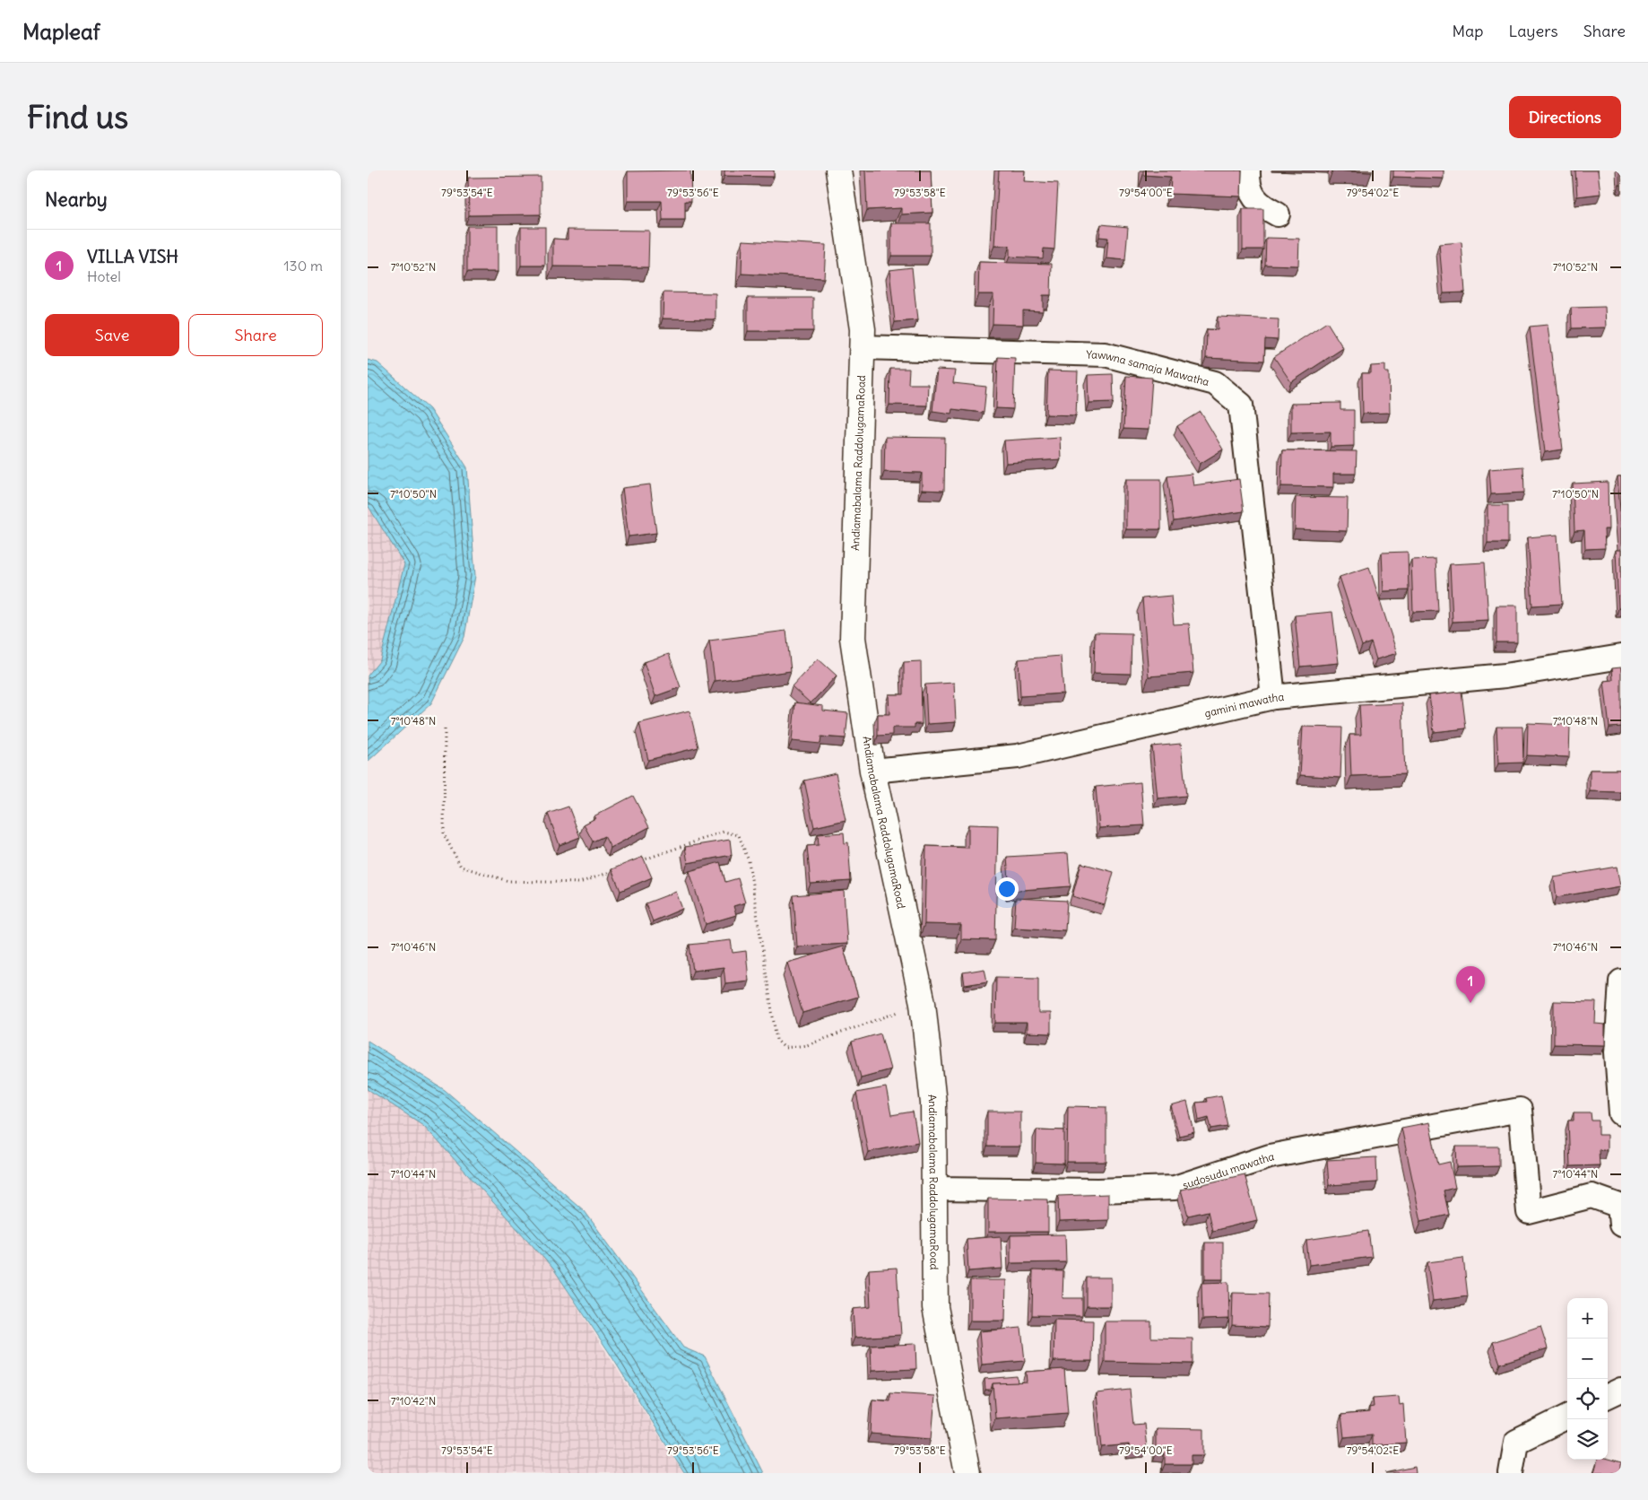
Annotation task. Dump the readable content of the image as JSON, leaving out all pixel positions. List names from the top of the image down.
{
  "streets": {
    "street": [
      "Yawwna samaja Mawatha",
      "Andiamabalama RaddolugamaRoad",
      "gamini mawatha",
      "sudosudu mawatha"
    ]
  },
  "crossings": [
    ["Yawwna samaja Mawatha", "Andiamabalama RaddolugamaRoad"],
    ["Yawwna samaja Mawatha", "gamini mawatha"],
    ["Andiamabalama RaddolugamaRoad", "gamini mawatha"],
    ["Andiamabalama RaddolugamaRoad", "sudosudu mawatha"]
  ],
  "page": {
    "header": "Mapleaf",
    "nav": ["Map", "Layers", "Share"],
    "buttons": [
      "Directions",
      ["Save", "Share"]
    ],
    "title": "Find us",
    "heading": "Nearby",
    "list": [
      {
        "mark": "1",
        "name": "VILLA VISH",
        "note": "Hotel",
        "value": "130 m"
      }
    ],
    "pins": "1",
    "map_buttons": ["+", "−"]
  },
  "coordinates": [
    "79°53'54\"E",
    "79°53'56\"E",
    "79°53'58\"E",
    "79°54'00\"E",
    "79°54'02\"E",
    "7°10'52\"N",
    "7°10'50\"N",
    "7°10'48\"N",
    "7°10'46\"N",
    "7°10'44\"N",
    "7°10'42\"N"
  ]
}
